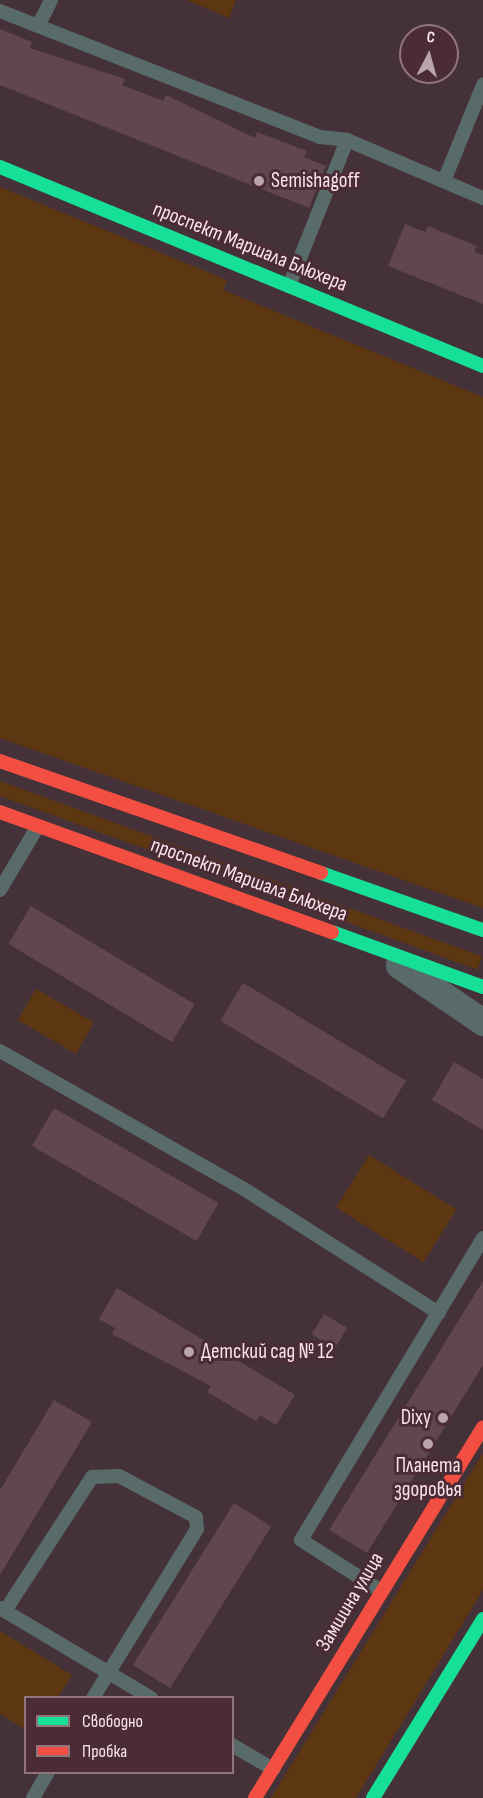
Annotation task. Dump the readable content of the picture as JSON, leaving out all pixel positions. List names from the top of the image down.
{
  "streets": {
    "street": ["проспект Маршала Блюхера", "Замшина улица"]
  },
  "places": [
    "Semishagoff",
    "Детский сад № 12",
    "Dixy",
    "Планета здоровья"
  ],
  "legend": ["Свободно", "Пробка"],
  "north": "top"
}
